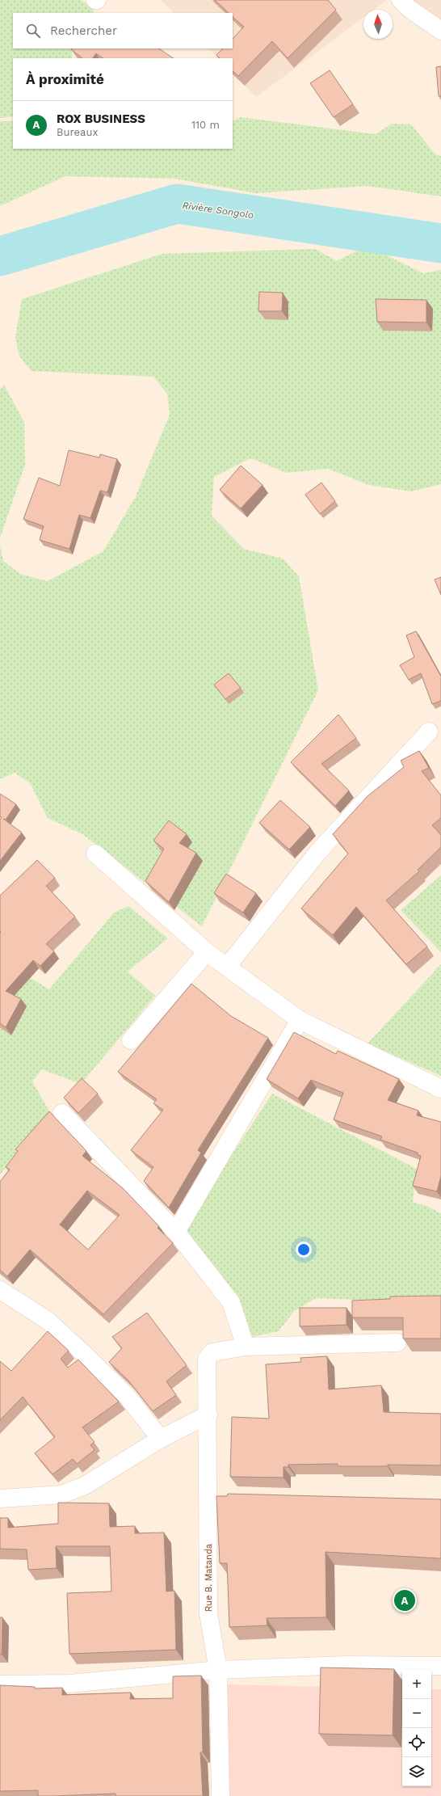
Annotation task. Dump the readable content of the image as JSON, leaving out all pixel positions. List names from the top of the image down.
{
  "streets": {
    "street": ["Rue B. Matanda"]
  },
  "water": ["Rivière Songolo"],
  "north": "top",
  "page": {
    "search": "Rechercher",
    "heading": "À proximité",
    "list": [
      {
        "mark": "A",
        "name": "ROX BUSINESS",
        "note": "Bureaux",
        "value": "110 m"
      }
    ],
    "pins": "A",
    "map_buttons": ["+", "−"]
  }
}
